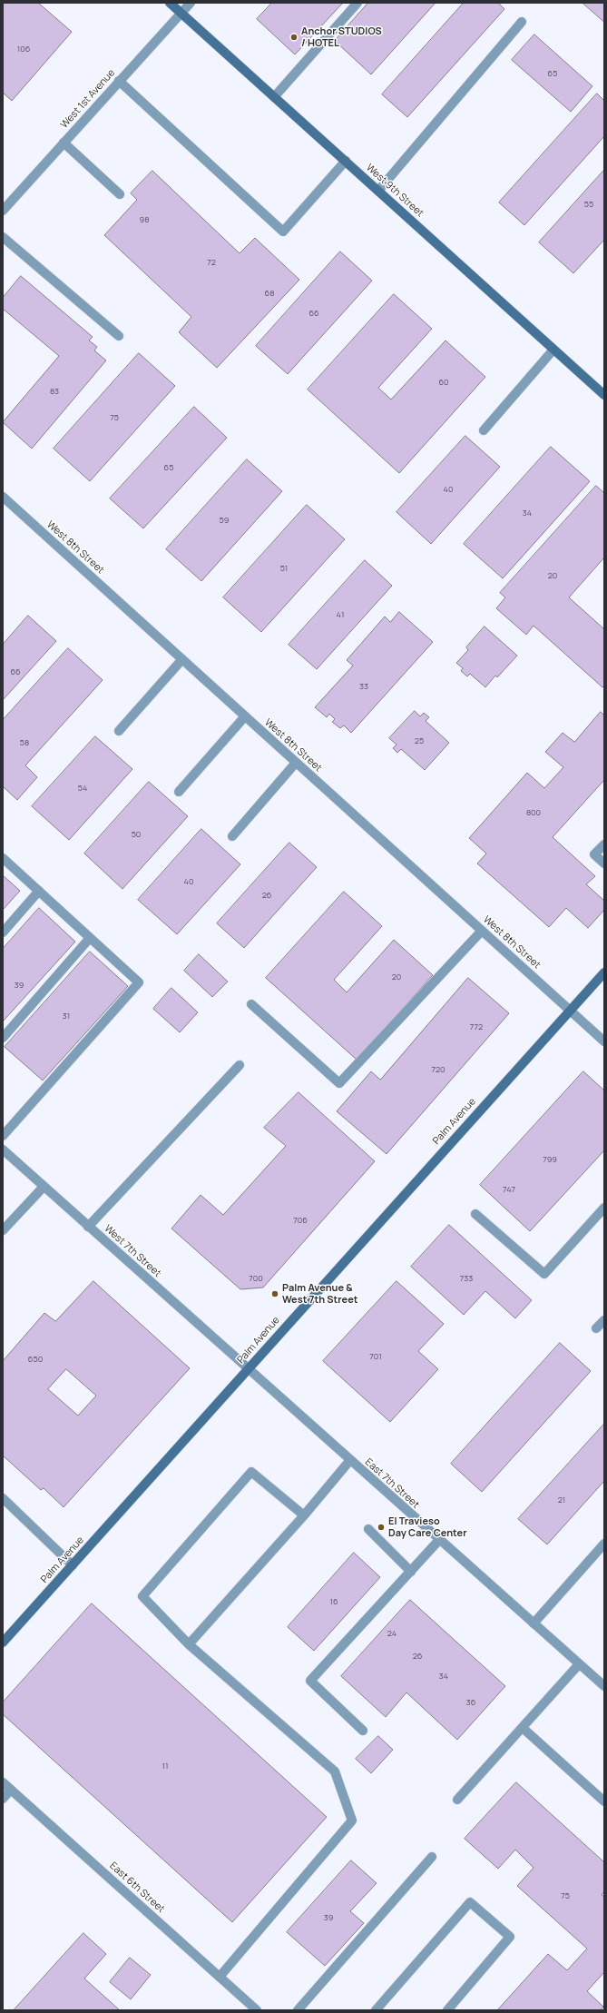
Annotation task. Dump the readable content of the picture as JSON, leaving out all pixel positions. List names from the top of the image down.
{
  "streets": {
    "main road": ["West 9th Street", "Palm Avenue"],
    "street": [
      "West 1st Avenue",
      "West 8th Street",
      "West 7th Street",
      "East 7th Street",
      "East 6th Street"
    ]
  },
  "crossings": [
    ["West 1st Avenue", "West 9th Street"],
    ["West 8th Street", "Palm Avenue"],
    ["Palm Avenue", "West 7th Street"],
    ["Palm Avenue", "East 7th Street"],
    ["West 7th Street", "East 7th Street"]
  ],
  "places": ["Anchor STUDIOS / HOTEL", "Palm Avenue & West 7th Street", "El Travieso Day Care Center"],
  "house_numbers": [
    "106",
    "65",
    "55",
    "98",
    "72",
    "68",
    "66",
    "60",
    "83",
    "75",
    "65",
    "40",
    "34",
    "59",
    "51",
    "20",
    "41",
    "66",
    "33",
    "25",
    "58",
    "54",
    "800",
    "50",
    "40",
    "26",
    "20",
    "39",
    "31",
    "772",
    "720",
    "799",
    "747",
    "706",
    "700",
    "733",
    "701",
    "650",
    "21",
    "16",
    "24",
    "26",
    "34",
    "36",
    "11",
    "75",
    "39"
  ]
}
